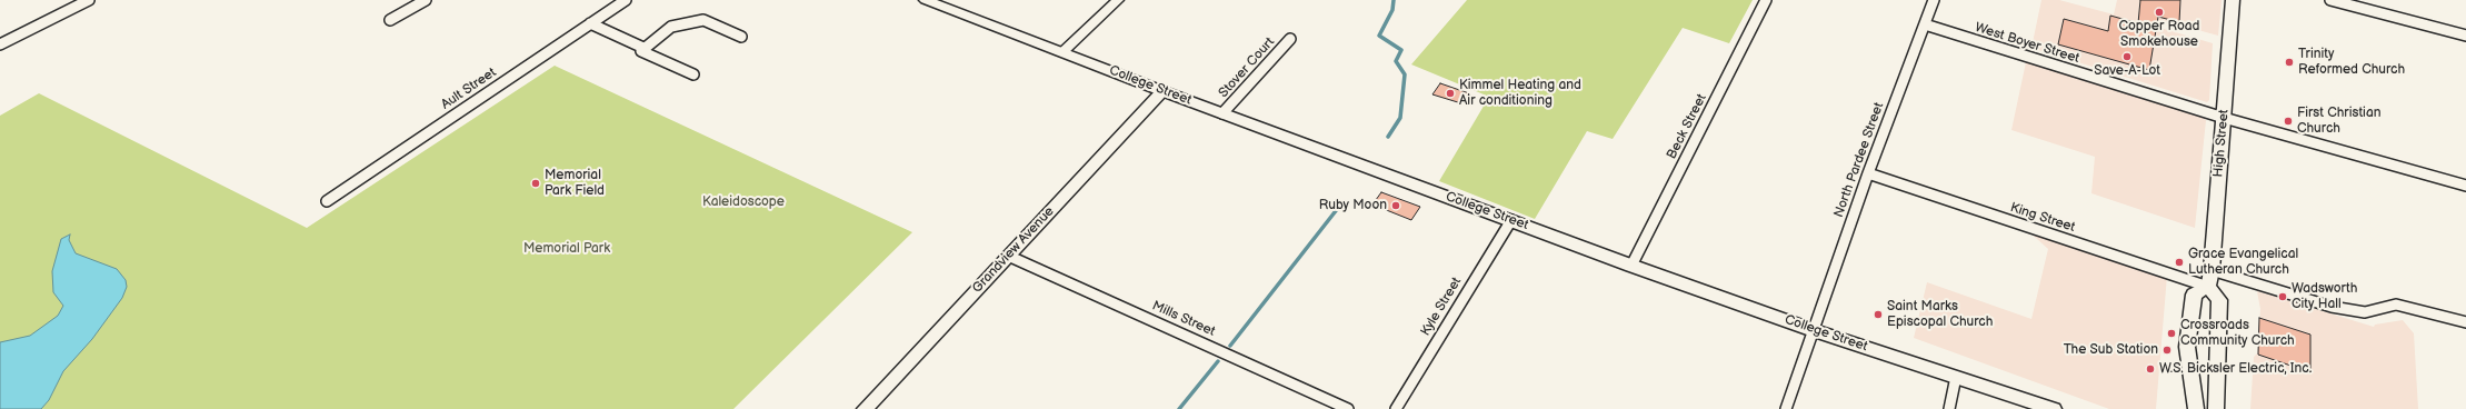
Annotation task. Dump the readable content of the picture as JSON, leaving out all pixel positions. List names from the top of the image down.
{
  "streets": {
    "main road": ["College Street", "High Street"],
    "street": [
      "West Boyer Street",
      "Stover Court",
      "Ault Street",
      "Beck Street",
      "North Pardee Street",
      "King Street",
      "Grandview Avenue",
      "Kyle Street",
      "Mills Street"
    ]
  },
  "crossings": [
    ["West Boyer Street", "High Street"],
    ["West Boyer Street", "North Pardee Street"],
    ["Stover Court", "College Street"],
    ["College Street", "Beck Street"],
    ["College Street", "North Pardee Street"],
    ["College Street", "Grandview Avenue"],
    ["College Street", "Kyle Street"],
    ["High Street", "King Street"],
    ["North Pardee Street", "King Street"],
    ["Grandview Avenue", "Mills Street"]
  ],
  "parks": ["Kaleidoscope", "Memorial Park"],
  "places": [
    "Copper Road Smokehouse",
    "Save-A-Lot",
    "Trinity Reformed Church",
    "Kimmel Heating and Air conditioning",
    "First Christian Church",
    "Memorial Park Field",
    "Ruby Moon",
    "Grace Evangelical Lutheran Church",
    "Wadsworth City Hall",
    "Saint Marks Episcopal Church",
    "Crossroads Community Church",
    "The Sub Station",
    "W.S. Bicksler Electric, Inc."
  ]
}
